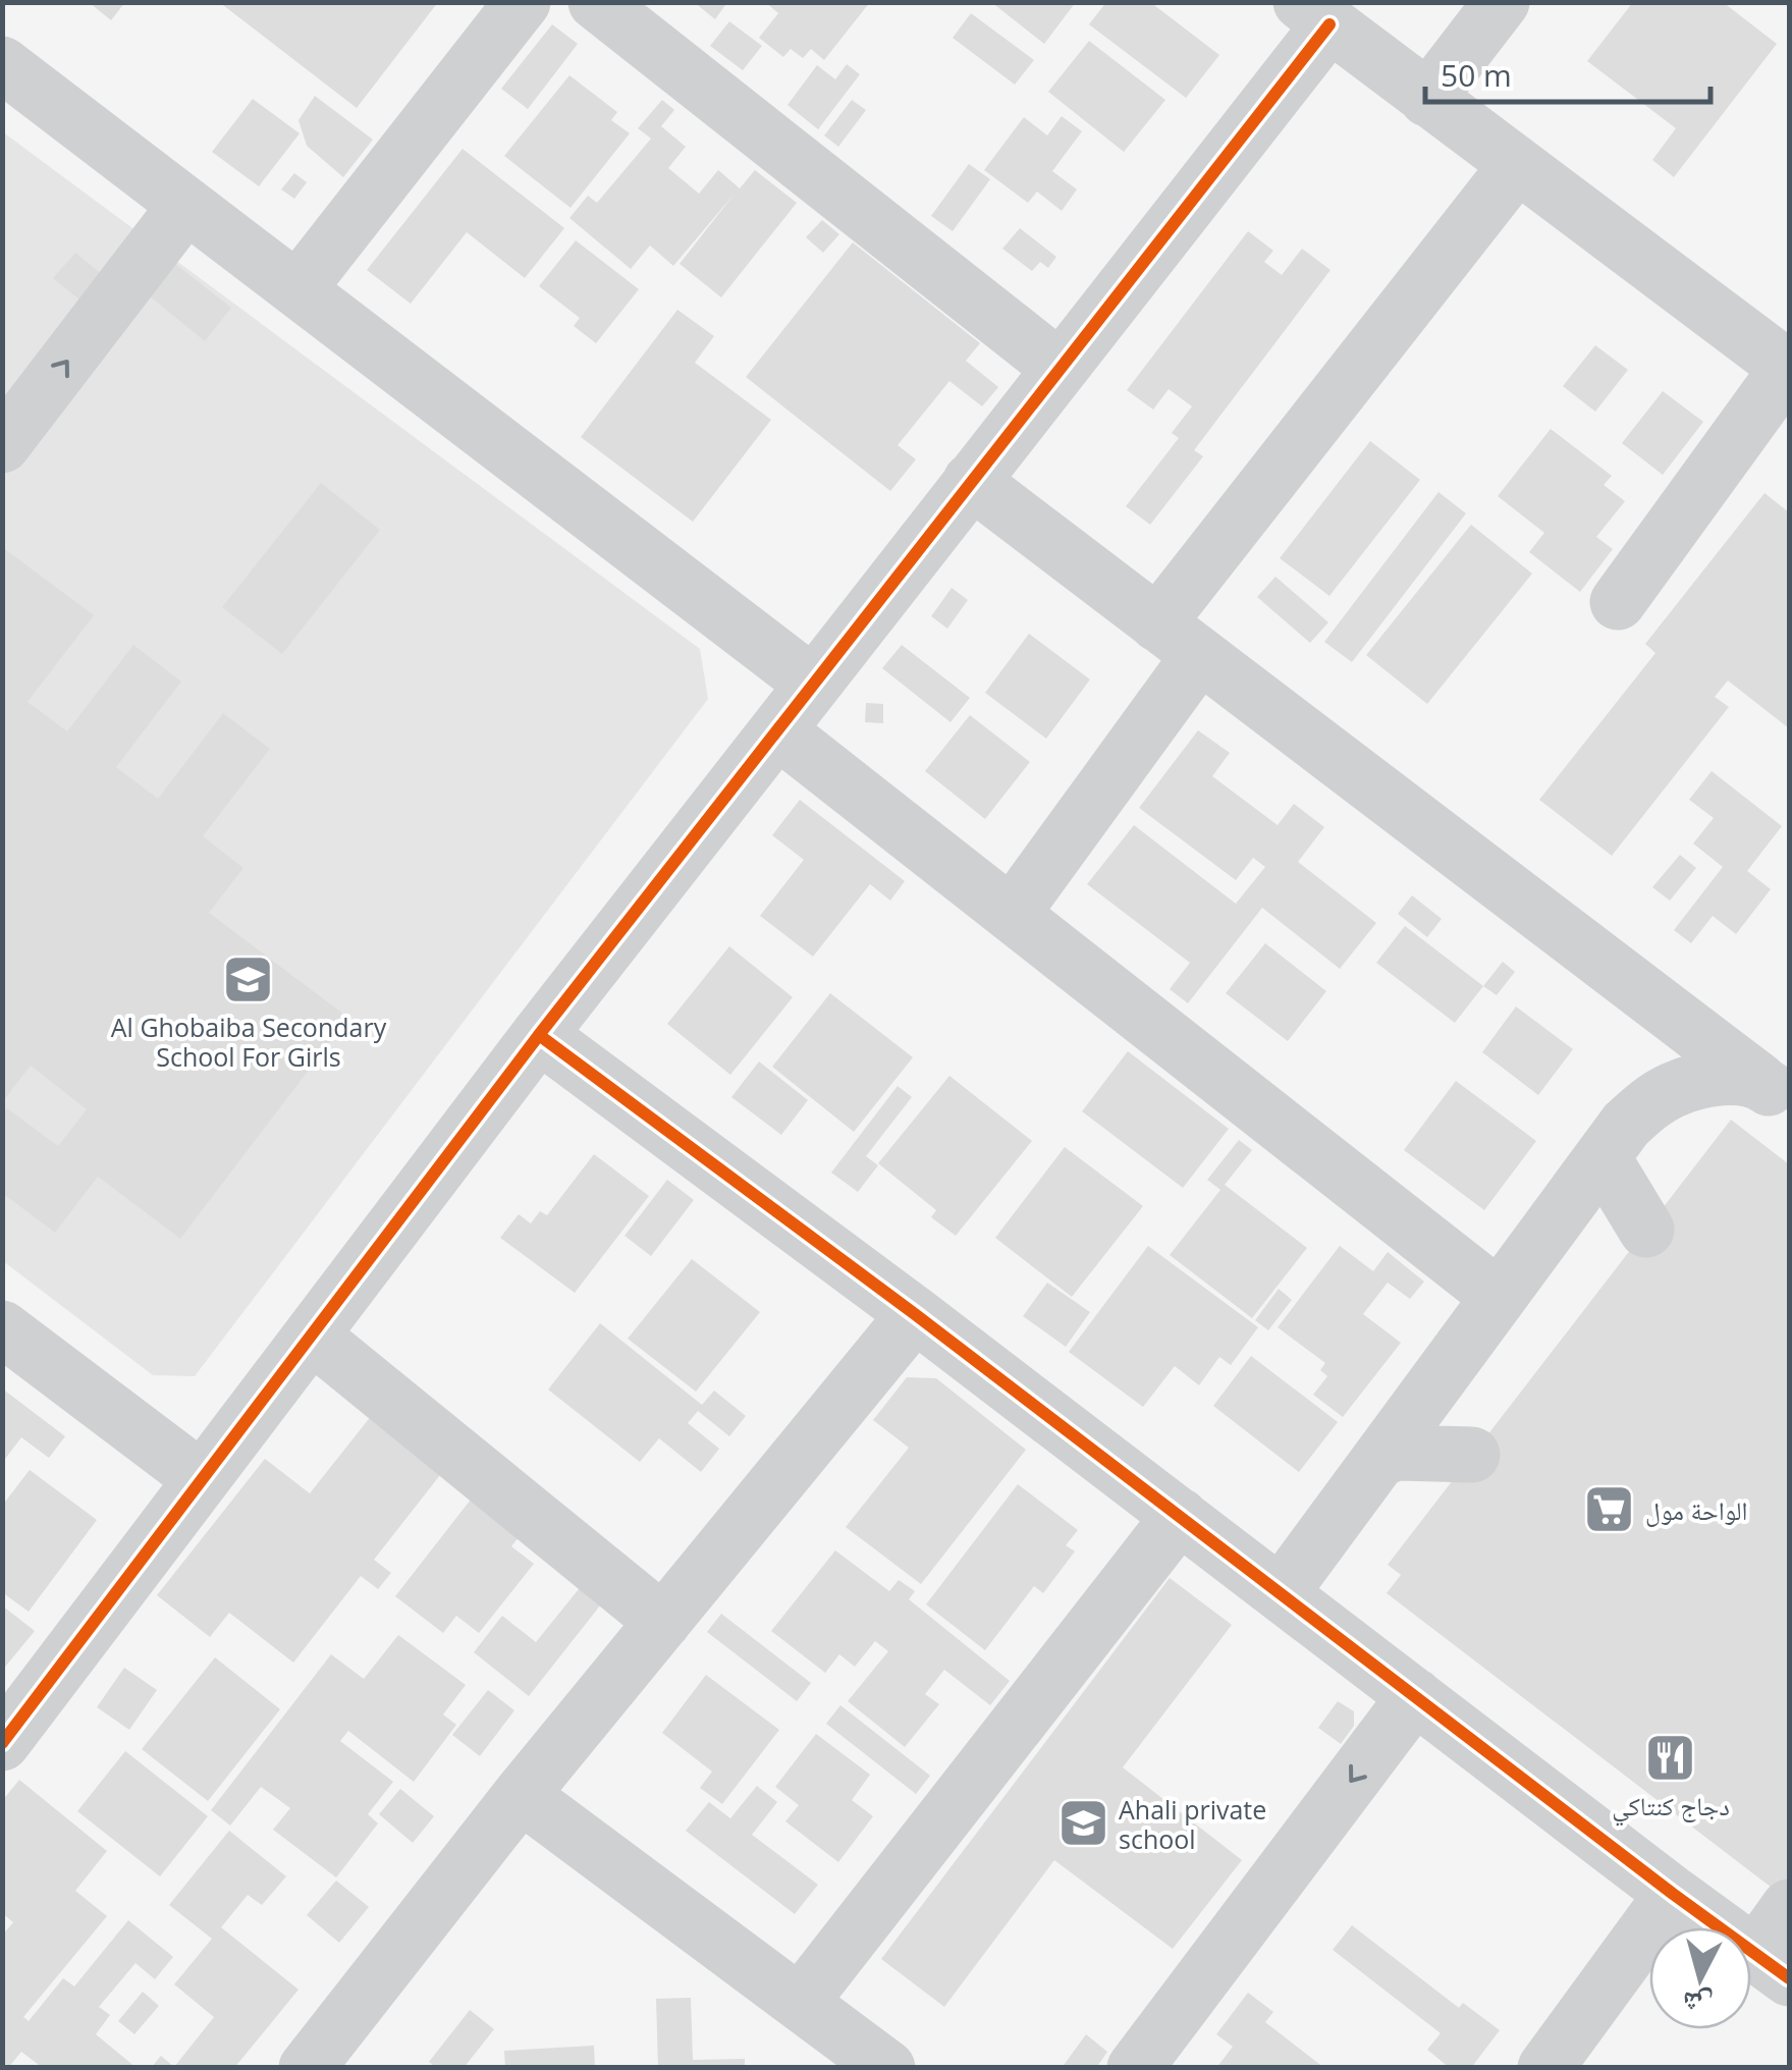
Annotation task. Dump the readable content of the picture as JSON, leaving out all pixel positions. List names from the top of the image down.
{
  "places": {
    "school or university": ["Al Ghobaiba Secondary School For Girls", "Ahali private school"],
    "supermarket": ["الواحة مول"],
    "restaurant": ["دجاج كنتاكي"]
  },
  "scale_bar": "50 m",
  "north": "bottom"
}
